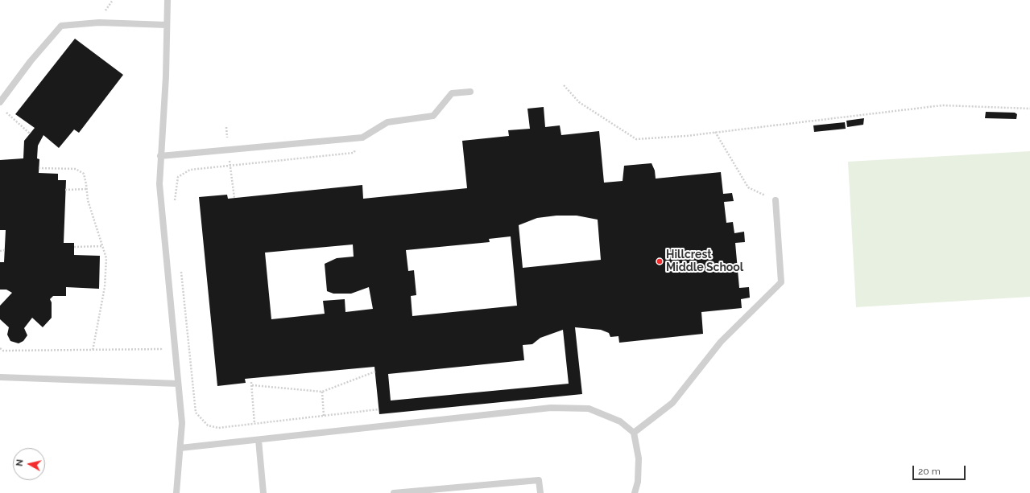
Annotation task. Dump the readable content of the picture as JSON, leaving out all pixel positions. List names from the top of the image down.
{
  "places": ["Hillcrest Middle School"],
  "scale_bar": "20 m",
  "north": "left"
}
